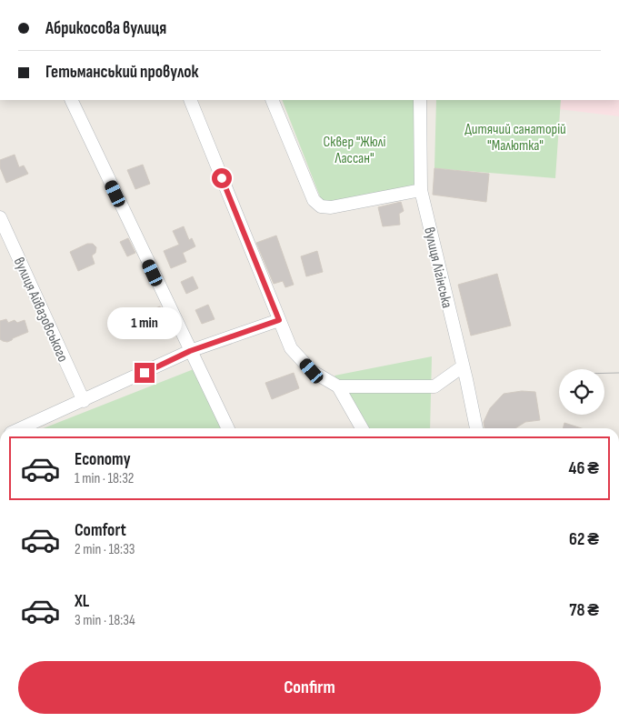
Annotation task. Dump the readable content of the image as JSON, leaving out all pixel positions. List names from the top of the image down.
{
  "streets": {
    "street": ["вулиця Лігінська", "вулиця Айвазовського"]
  },
  "parks": ["Дитячий санаторій \"Малютка\"", "Сквер \"Жюлі Лассан\""],
  "page": {
    "banner": ["Абрикосова вулиця", "Гетьманський провулок"],
    "bubble": "1 min",
    "list": [
      {
        "name": "Economy",
        "note": "1 min · 18:32",
        "value": "46 ₴"
      },
      {
        "name": "Comfort",
        "note": "2 min · 18:33",
        "value": "62 ₴"
      },
      {
        "name": "XL",
        "note": "3 min · 18:34",
        "value": "78 ₴"
      }
    ],
    "buttons": "Confirm"
  }
}
